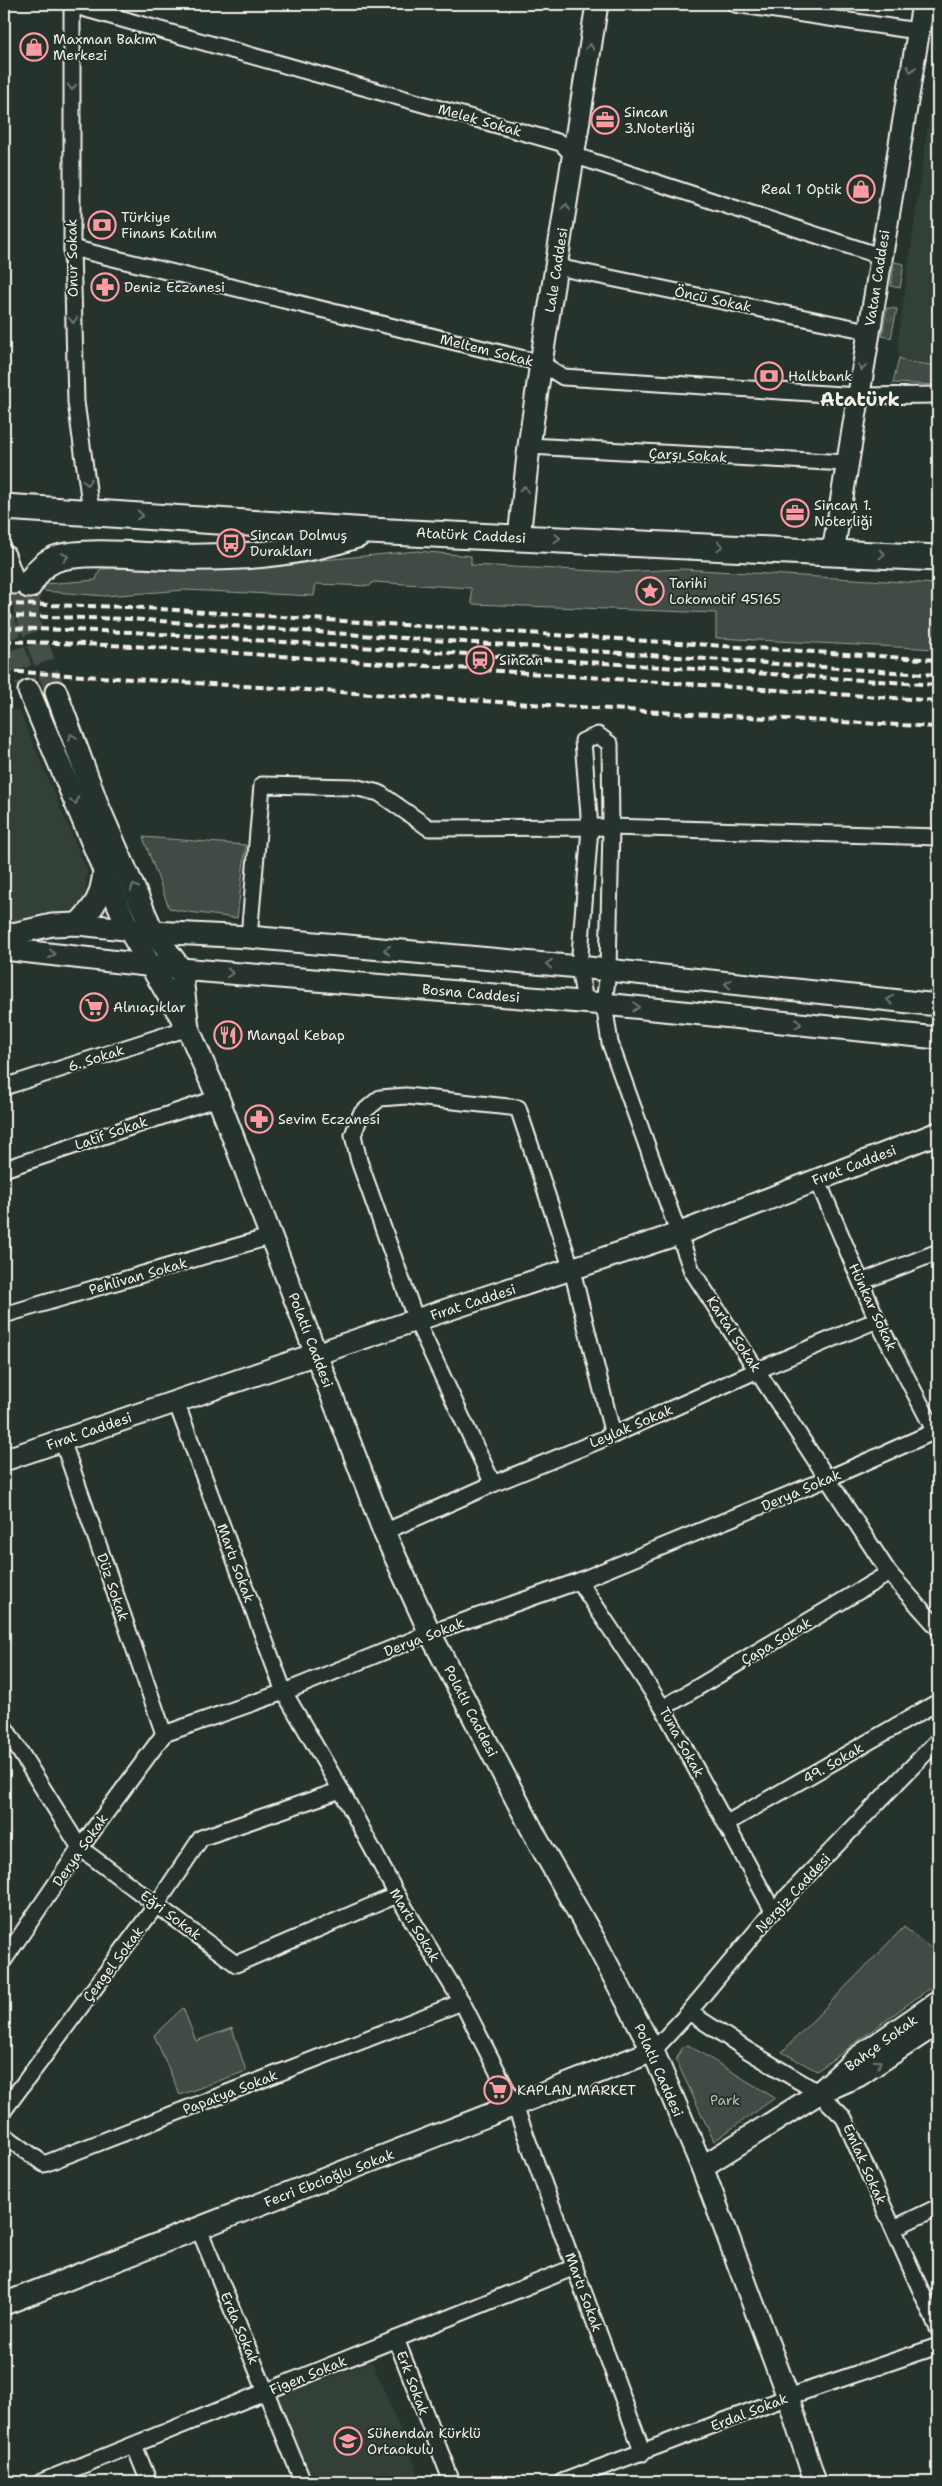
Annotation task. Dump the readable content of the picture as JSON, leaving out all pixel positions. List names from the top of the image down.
{
  "streets": {
    "main road": ["Atatürk Caddesi"],
    "street": [
      "Melek Sokak",
      "Onur Sokak",
      "Lale Caddesi",
      "Vatan Caddesi",
      "Öncü Sokak",
      "Meltem Sokak",
      "Çarşı Sokak",
      "Bosna Caddesi",
      "6. Sokak",
      "Latif Sokak",
      "Fırat Caddesi",
      "Pehlivan Sokak",
      "Hünkar Sokak",
      "Kartal Sokak",
      "Polatlı Caddesi",
      "Leylak Sokak",
      "Derya Sokak",
      "Martı Sokak",
      "Düz Sokak",
      "Çapa Sokak",
      "Tuna Sokak",
      "49. Sokak",
      "Nergiz Caddesi",
      "Eğri Sokak",
      "Çengel Sokak",
      "Bahçe Sokak",
      "Papatya Sokak",
      "Emlak Sokak",
      "Fecri Ebcioğlu Sokak",
      "Erda Sokak",
      "Figen Sokak",
      "Erk Sokak",
      "Erdal Sokak"
    ]
  },
  "crossings": [
    ["Melek Sokak", "Onur Sokak"],
    ["Melek Sokak", "Lale Caddesi"],
    ["Melek Sokak", "Vatan Caddesi"],
    ["Onur Sokak", "Meltem Sokak"],
    ["Onur Sokak", "Atatürk Caddesi"],
    ["Lale Caddesi", "Öncü Sokak"],
    ["Lale Caddesi", "Meltem Sokak"],
    ["Lale Caddesi", "Çarşı Sokak"],
    ["Lale Caddesi", "Atatürk Caddesi"],
    ["Vatan Caddesi", "Öncü Sokak"],
    ["Vatan Caddesi", "Meltem Sokak"],
    ["Vatan Caddesi", "Çarşı Sokak"],
    ["Vatan Caddesi", "Atatürk Caddesi"],
    ["Bosna Caddesi", "Kartal Sokak"],
    ["Bosna Caddesi", "Polatlı Caddesi"],
    ["6. Sokak", "Polatlı Caddesi"],
    ["Latif Sokak", "Polatlı Caddesi"],
    ["Fırat Caddesi", "Hünkar Sokak"],
    ["Fırat Caddesi", "Kartal Sokak"],
    ["Fırat Caddesi", "Polatlı Caddesi"],
    ["Fırat Caddesi", "Martı Sokak"],
    ["Fırat Caddesi", "Düz Sokak"],
    ["Pehlivan Sokak", "Polatlı Caddesi"],
    ["Hünkar Sokak", "Leylak Sokak"],
    ["Hünkar Sokak", "Derya Sokak"],
    ["Kartal Sokak", "Leylak Sokak"],
    ["Kartal Sokak", "Derya Sokak"],
    ["Kartal Sokak", "Çapa Sokak"],
    ["Polatlı Caddesi", "Leylak Sokak"],
    ["Polatlı Caddesi", "Derya Sokak"],
    ["Polatlı Caddesi", "Nergiz Caddesi"],
    ["Polatlı Caddesi", "Fecri Ebcioğlu Sokak"],
    ["Polatlı Caddesi", "Erdal Sokak"],
    ["Derya Sokak", "Martı Sokak"],
    ["Derya Sokak", "Düz Sokak"],
    ["Derya Sokak", "Tuna Sokak"],
    ["Derya Sokak", "Eğri Sokak"],
    ["Martı Sokak", "Eğri Sokak"],
    ["Martı Sokak", "Çengel Sokak"],
    ["Martı Sokak", "Papatya Sokak"],
    ["Martı Sokak", "Fecri Ebcioğlu Sokak"],
    ["Martı Sokak", "Figen Sokak"],
    ["Martı Sokak", "Erdal Sokak"],
    ["Çapa Sokak", "Tuna Sokak"],
    ["Tuna Sokak", "49. Sokak"],
    ["Tuna Sokak", "Nergiz Caddesi"],
    ["Nergiz Caddesi", "Emlak Sokak"],
    ["Nergiz Caddesi", "Fecri Ebcioğlu Sokak"],
    ["Eğri Sokak", "Çengel Sokak"],
    ["Bahçe Sokak", "Emlak Sokak"],
    ["Fecri Ebcioğlu Sokak", "Erda Sokak"],
    ["Erda Sokak", "Figen Sokak"],
    ["Figen Sokak", "Erk Sokak"]
  ],
  "one_way": ["Onur Sokak", "Lale Caddesi", "Vatan Caddesi"],
  "districts": ["Atatürk"],
  "parks": ["Park"],
  "places": {
    "shop": ["Maxman Bakım Merkezi", "Real 1 Optik"],
    "office": ["Sincan 3.Noterliği", "Sincan 1. Noterliği"],
    "bank": ["Türkiye Finans Katılım", "Halkbank"],
    "pharmacy": ["Deniz Eczanesi", "Sevim Eczanesi"],
    "bus stop": ["Sincan Dolmuş Durakları"],
    "place": ["Tarihi Lokomotif 45165"],
    "station": ["Sincan"],
    "supermarket": ["Alnıaçıklar", "KAPLAN MARKET"],
    "restaurant": ["Mangal Kebap"],
    "school or university": ["Sühendan Kürklü Ortaokulu"]
  }
}
